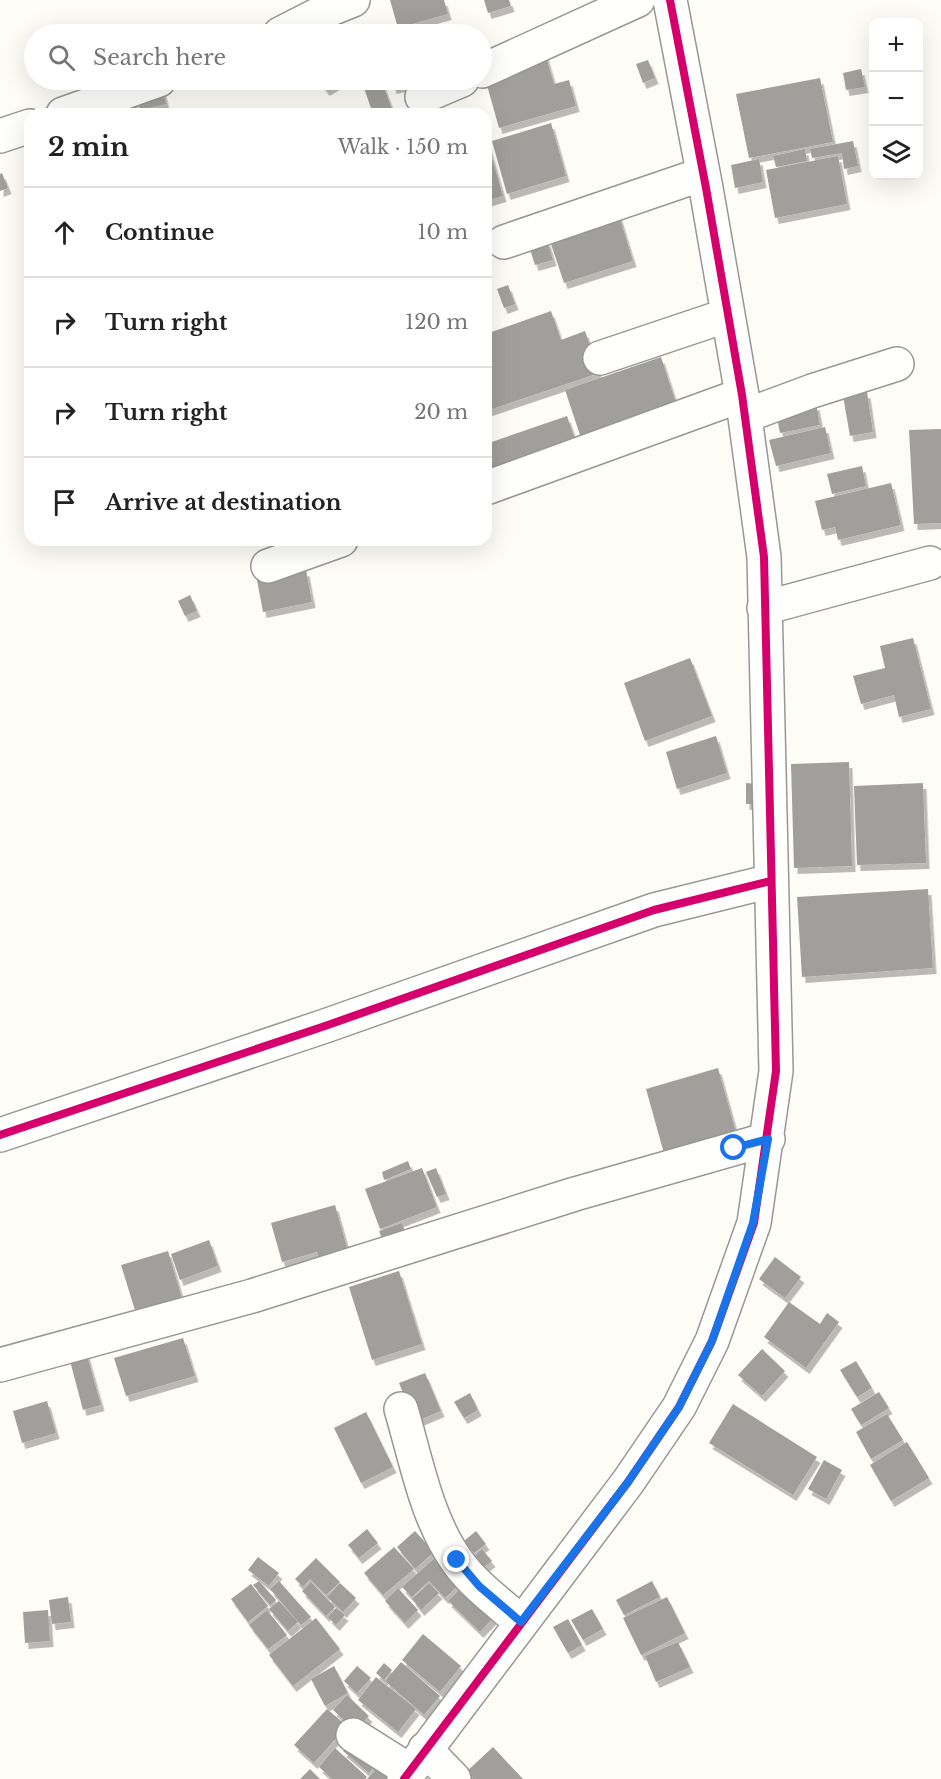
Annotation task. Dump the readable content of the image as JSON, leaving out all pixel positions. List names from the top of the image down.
{
  "page": {
    "map_buttons": ["+", "−"],
    "search": "Search here",
    "heading": ["2 min", "Walk · 150 m"],
    "list": [
      ["Continue", "10 m"],
      ["Turn right", "120 m"],
      ["Turn right", "20 m"],
      "Arrive at destination"
    ]
  }
}
